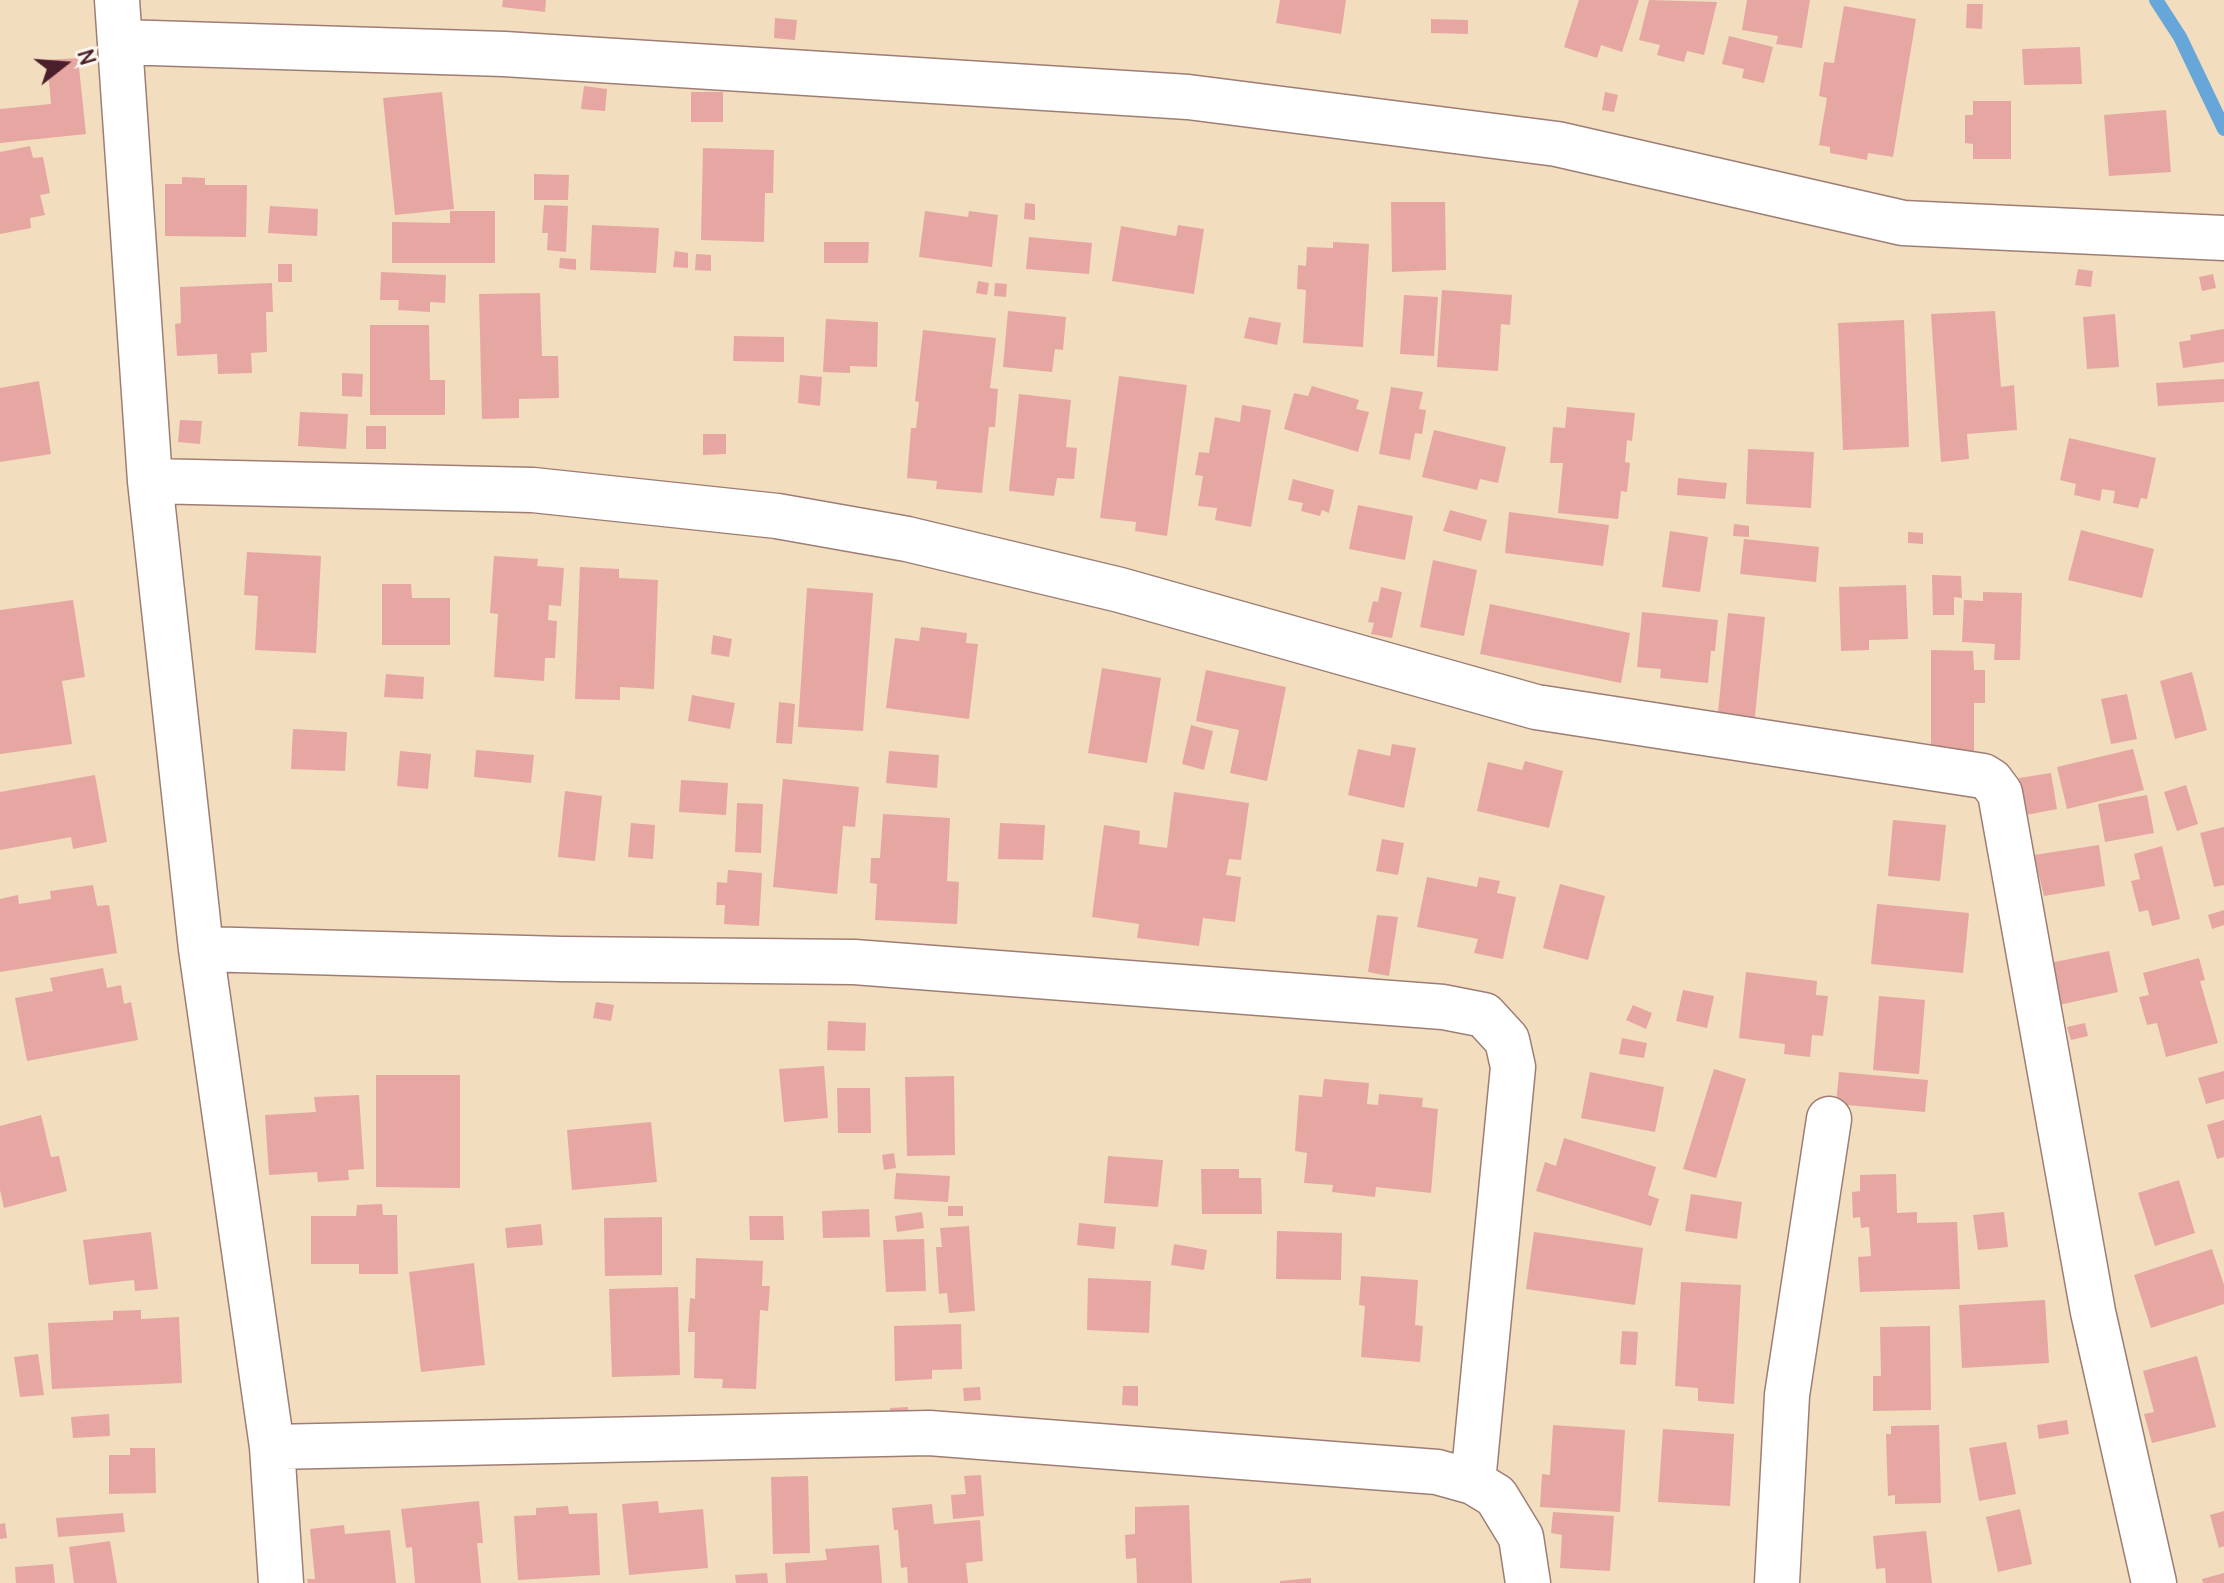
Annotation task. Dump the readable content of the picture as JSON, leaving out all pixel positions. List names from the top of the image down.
{
  "north": "right"
}
